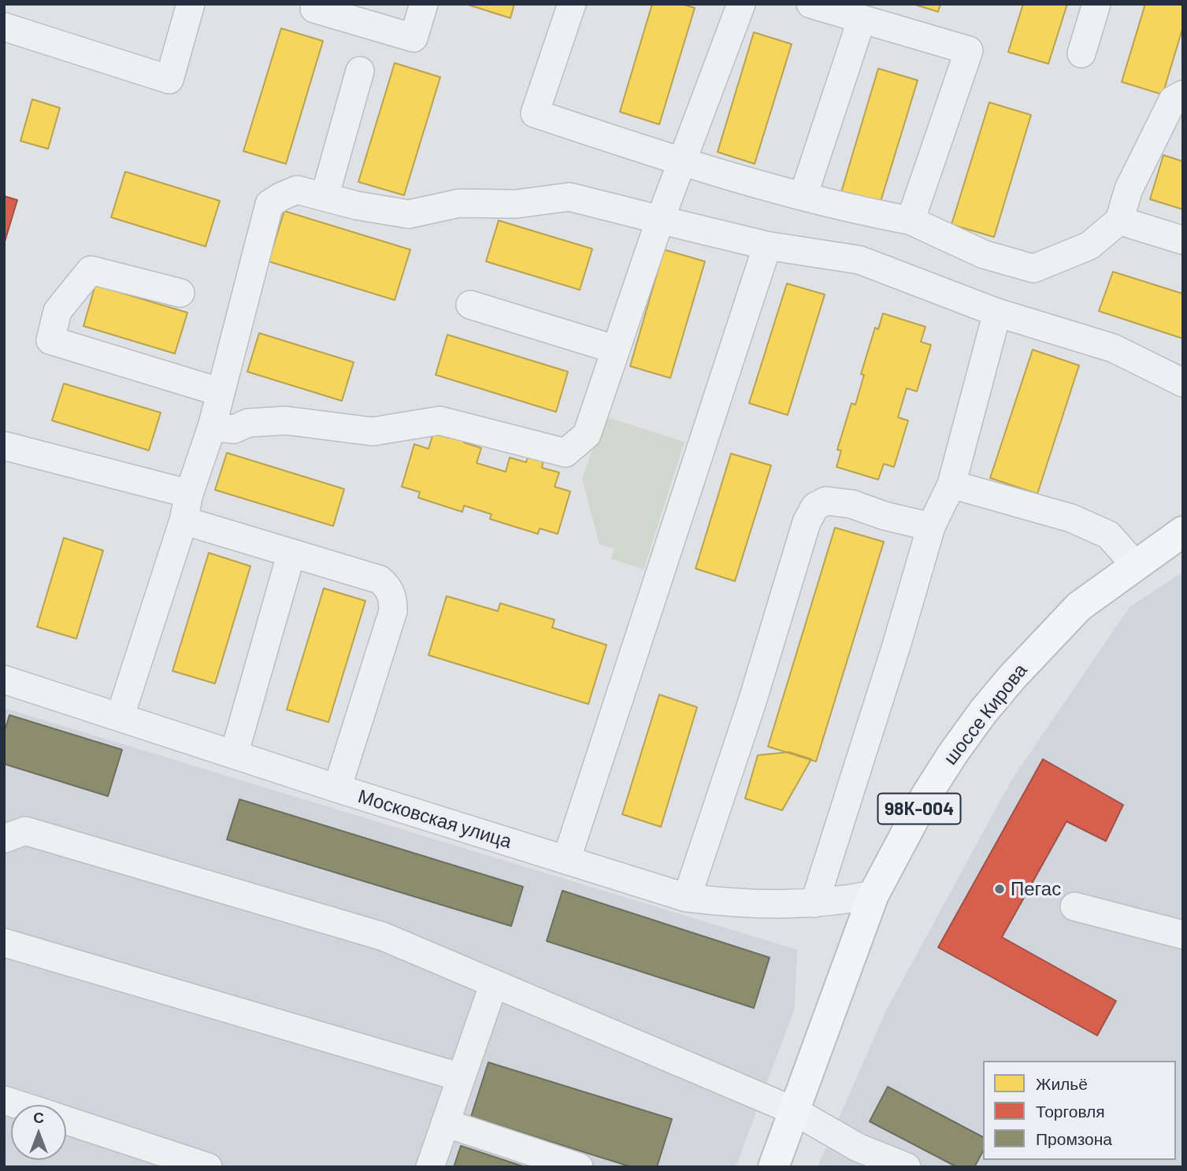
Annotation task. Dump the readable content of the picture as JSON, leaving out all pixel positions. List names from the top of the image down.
{
  "streets": {
    "main road": ["шоссе Кирова", "98К-004"],
    "street": ["Московская улица"]
  },
  "crossings": [
    ["шоссе Кирова", "Московская улица"]
  ],
  "places": ["Пегас"],
  "legend": ["Жильё", "Торговля", "Промзона"],
  "north": "top"
}
